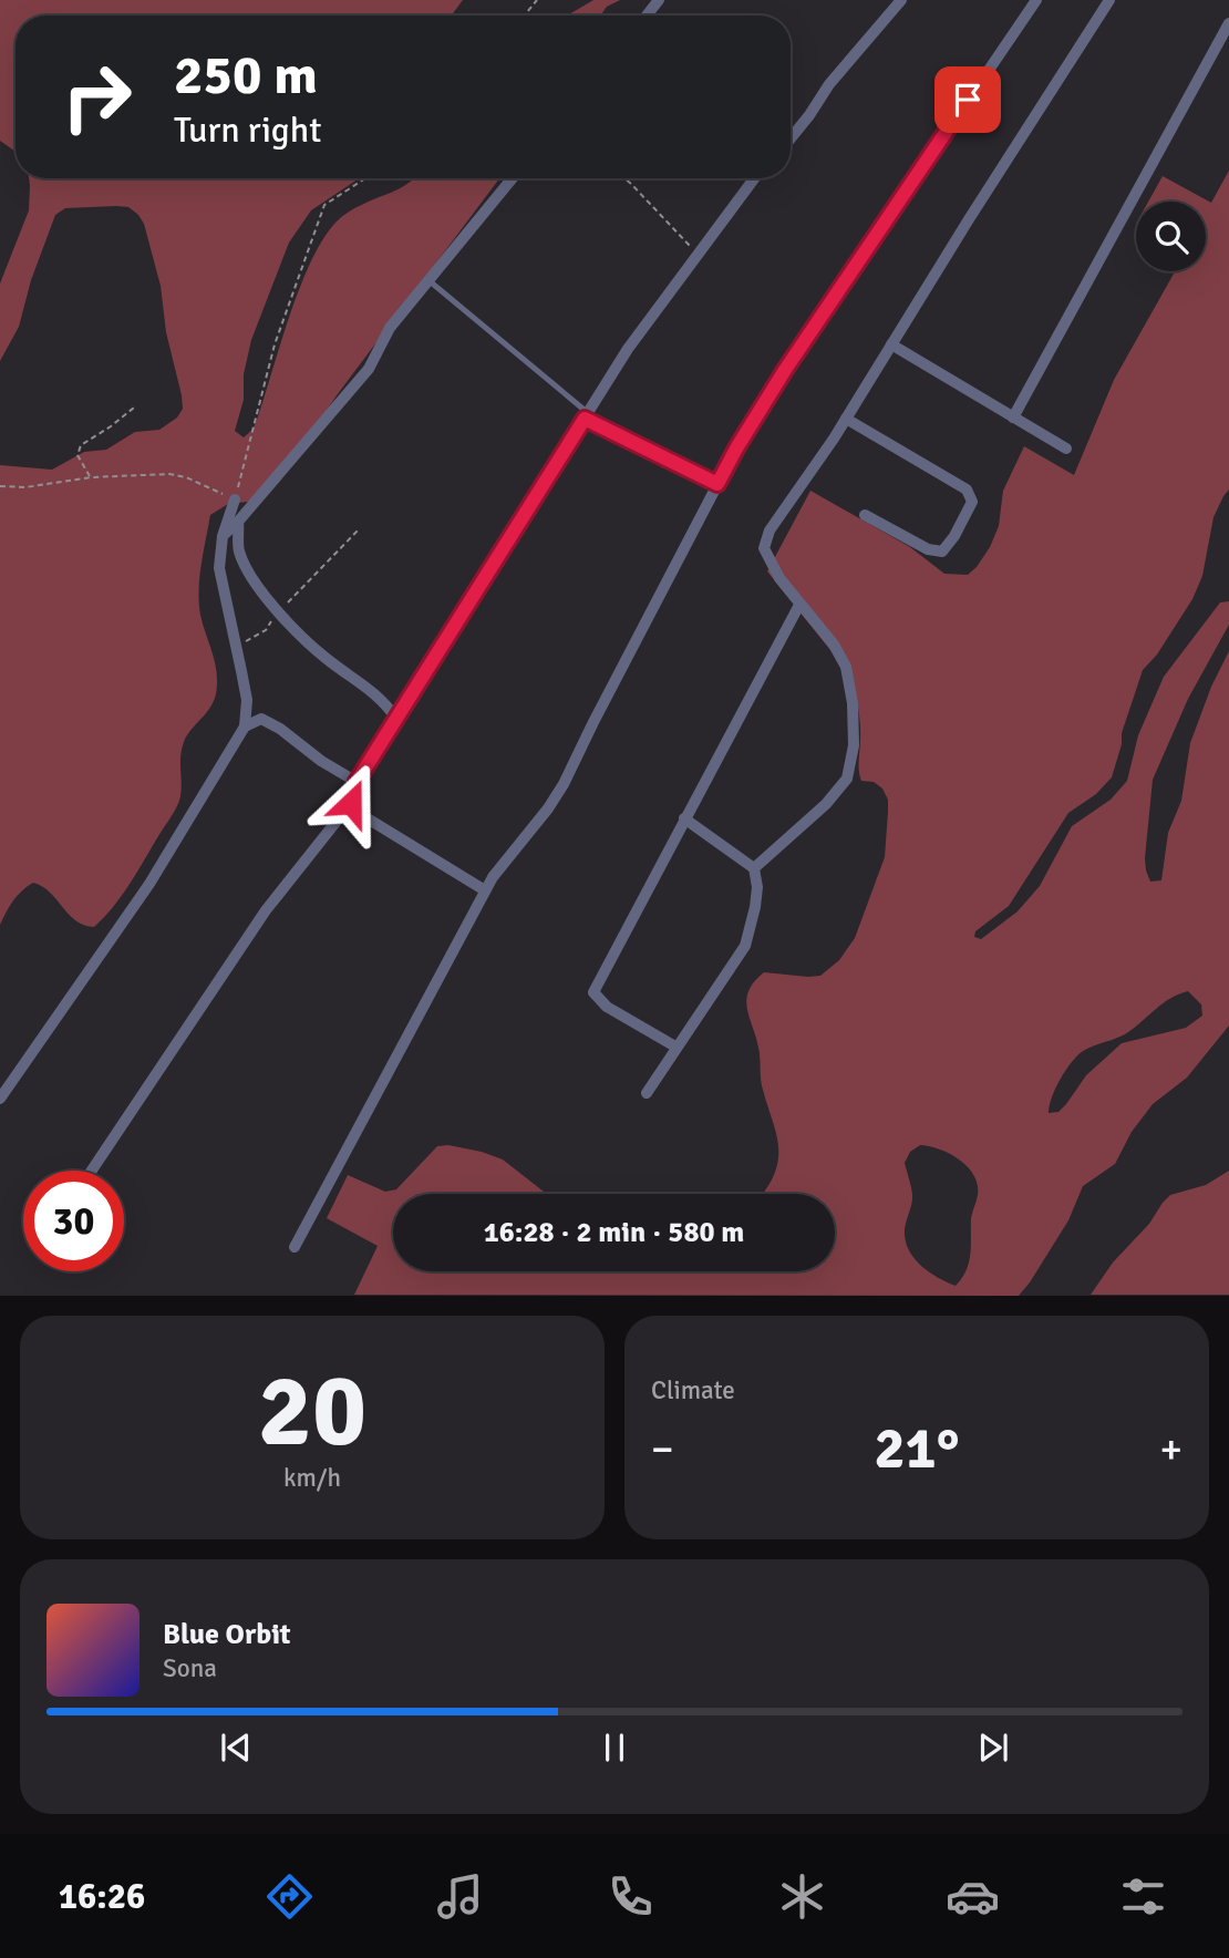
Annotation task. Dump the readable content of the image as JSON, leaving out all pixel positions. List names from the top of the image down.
{
  "page": {
    "turn": ["250 m", "Turn right"],
    "limit": "30",
    "trip": "16:28 · 2 min · 580 m",
    "tile": [
      ["20", "km/h"],
      "Climate"
    ],
    "heat": ["−", "21°", "+"],
    "song": ["Blue Orbit", "Sona"],
    "tabs": "16:26"
  }
}
